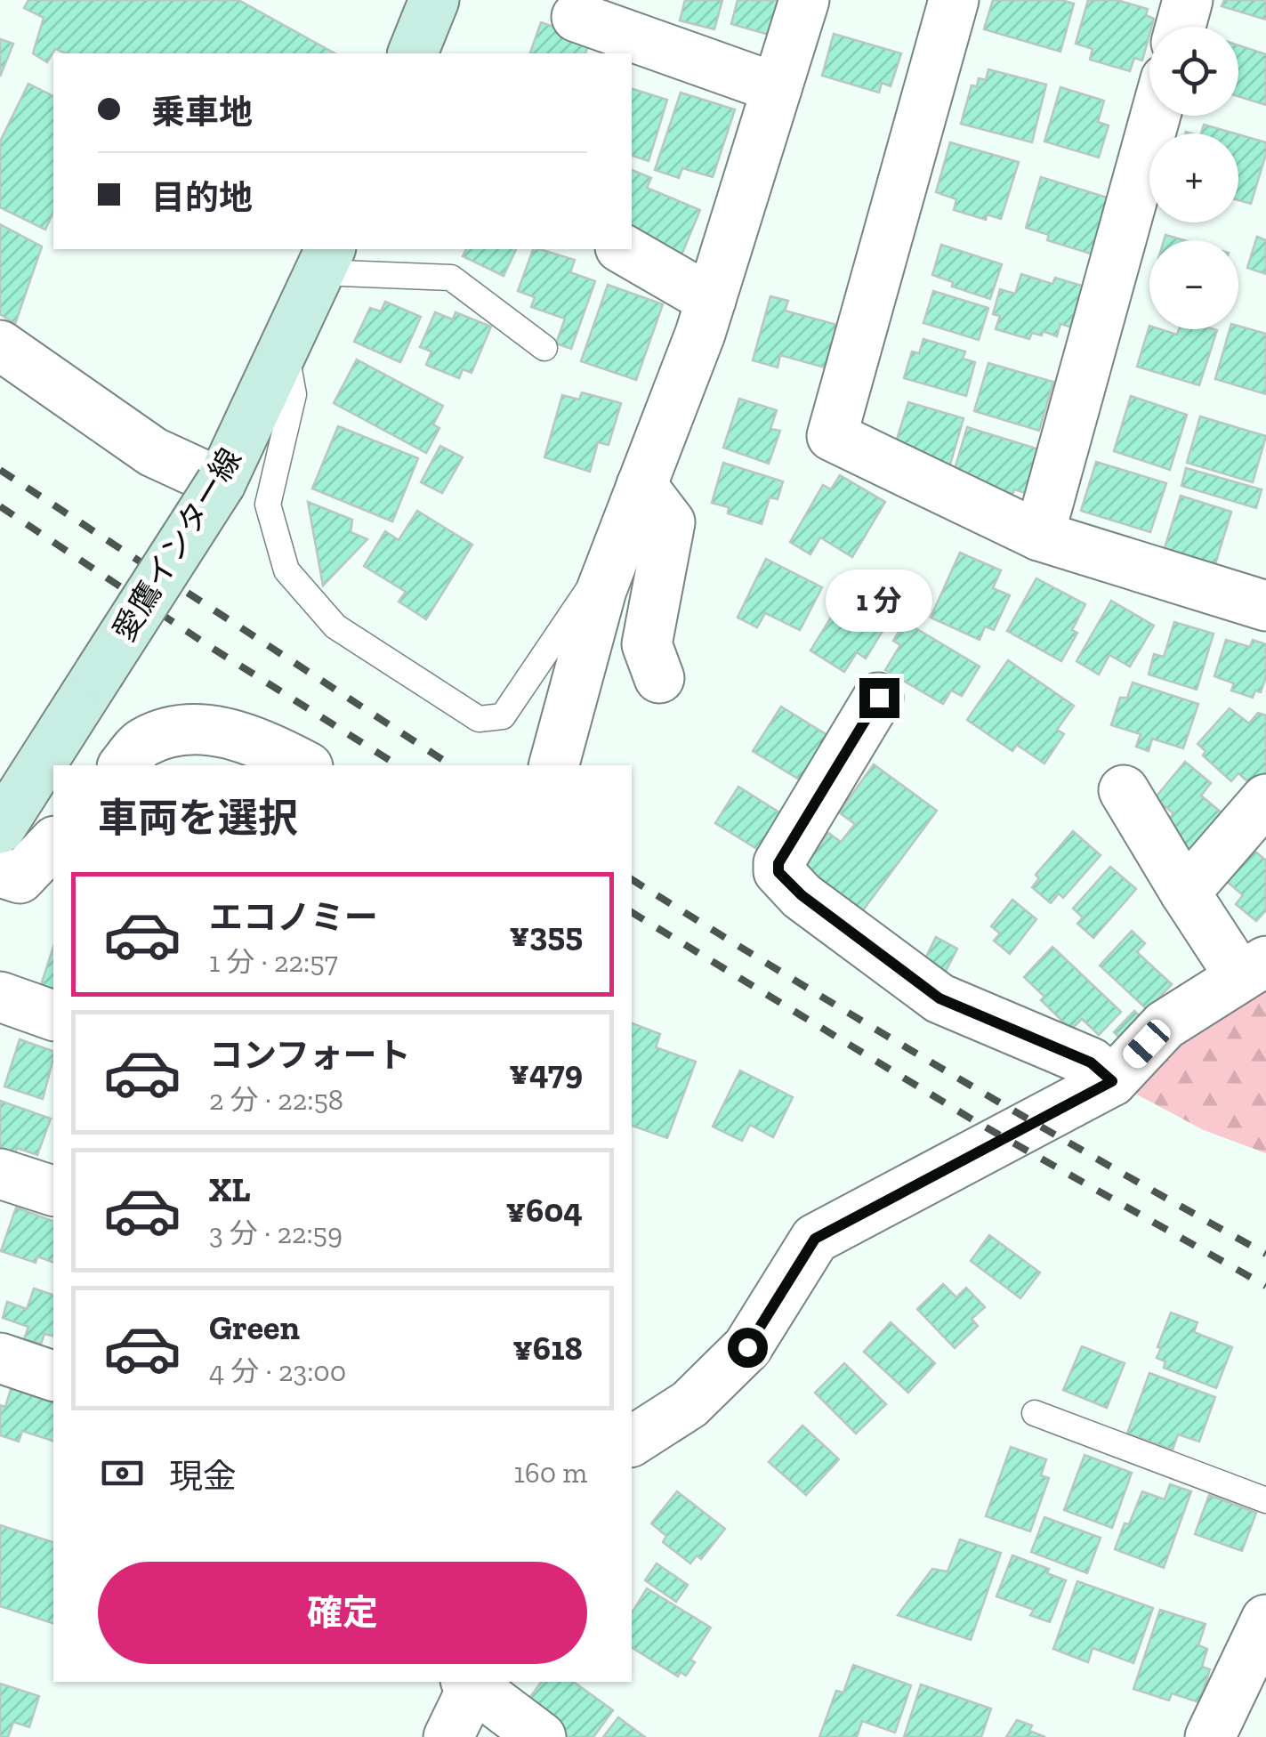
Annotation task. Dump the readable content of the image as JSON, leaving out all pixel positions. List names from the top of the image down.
{
  "streets": {
    "main road": ["愛鷹インター線"]
  },
  "page": {
    "map_buttons": ["+", "−"],
    "banner": ["乗車地", "目的地"],
    "bubble": "1 分",
    "heading": "車両を選択",
    "list": [
      {
        "name": "エコノミー",
        "note": "1 分 · 22:57",
        "value": "¥355"
      },
      {
        "name": "コンフォート",
        "note": "2 分 · 22:58",
        "value": "¥479"
      },
      {
        "name": "XL",
        "note": "3 分 · 22:59",
        "value": "¥604"
      },
      {
        "name": "Green",
        "note": "4 分 · 23:00",
        "value": "¥618"
      }
    ],
    "pay": ["現金", "160 m"],
    "buttons": "確定"
  }
}
